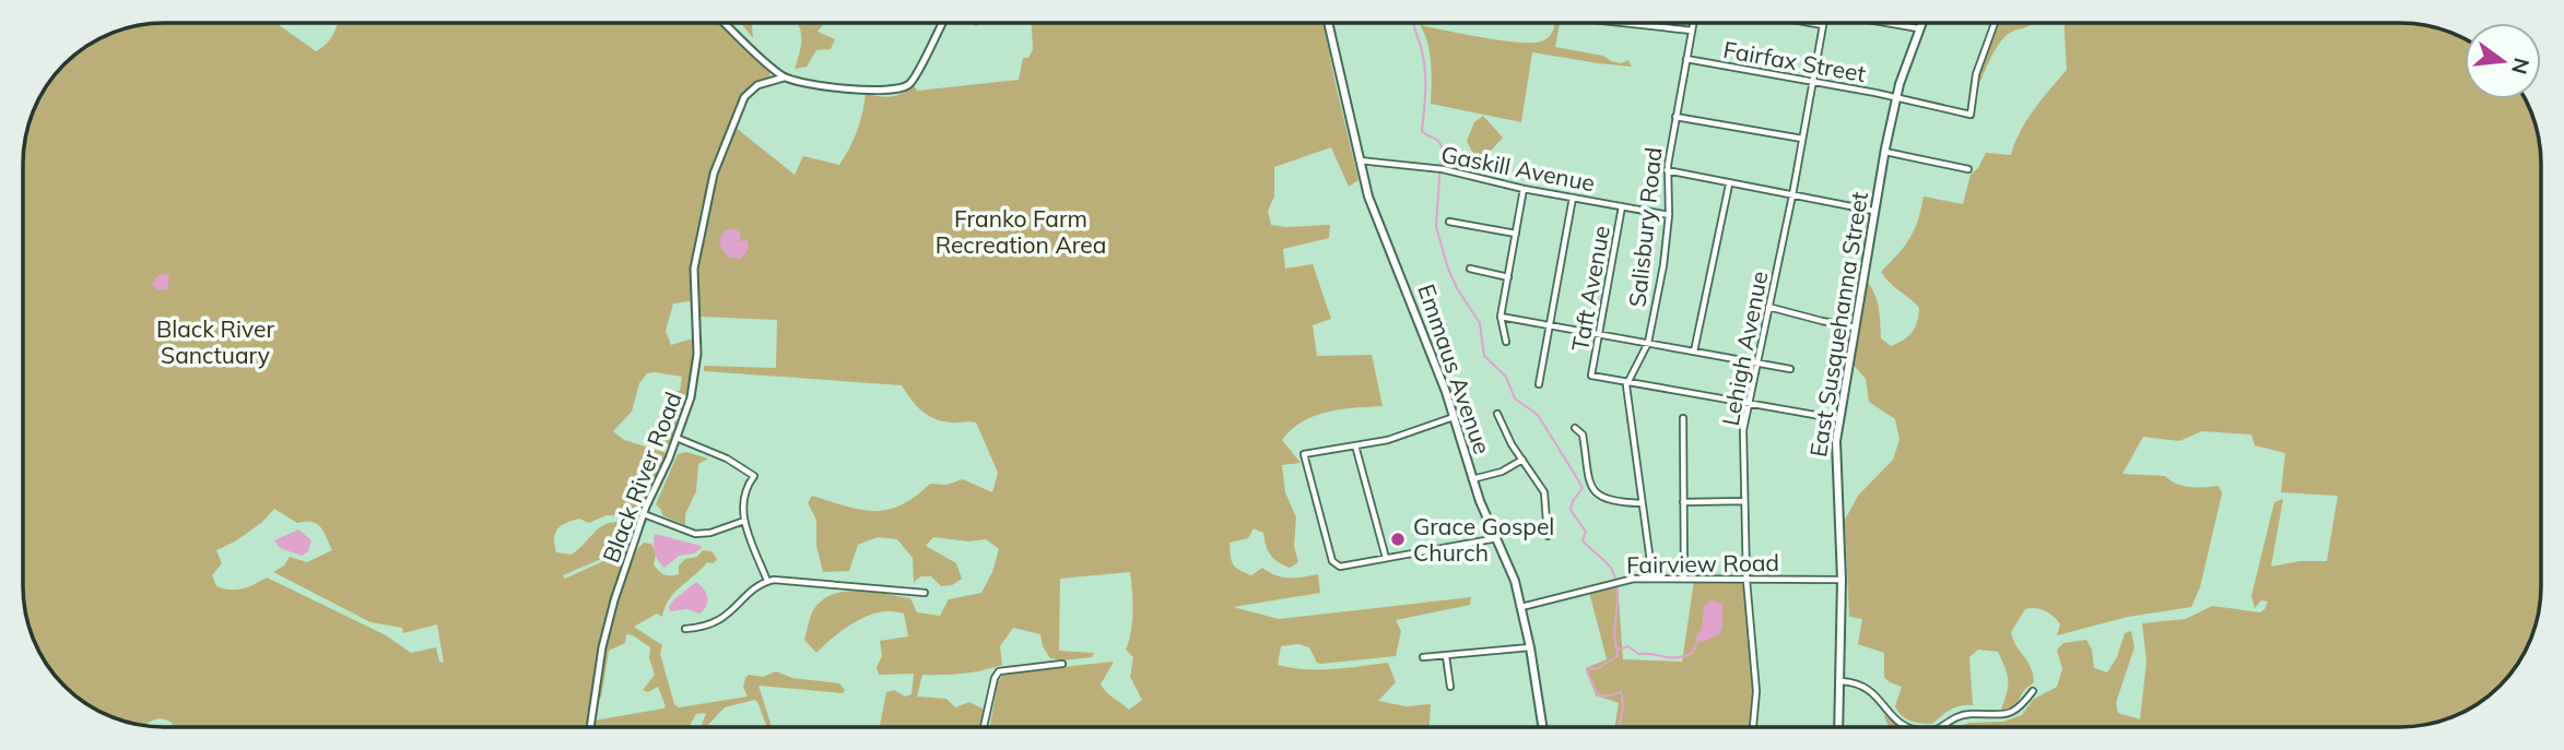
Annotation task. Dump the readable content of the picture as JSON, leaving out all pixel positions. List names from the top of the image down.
{
  "streets": {
    "main road": ["East Susquehanna Street", "Emmaus Avenue"],
    "street": [
      "Fairfax Street",
      "Gaskill Avenue",
      "Salisbury Road",
      "Taft Avenue",
      "Lehigh Avenue",
      "Black River Road",
      "Fairview Road"
    ]
  },
  "crossings": [
    ["Fairfax Street", "Salisbury Road"],
    ["Fairfax Street", "East Susquehanna Street"],
    ["Fairfax Street", "Lehigh Avenue"],
    ["Gaskill Avenue", "Salisbury Road"],
    ["Gaskill Avenue", "Taft Avenue"],
    ["Gaskill Avenue", "Emmaus Avenue"],
    ["Salisbury Road", "Taft Avenue"],
    ["East Susquehanna Street", "Fairview Road"],
    ["Lehigh Avenue", "Fairview Road"],
    ["Emmaus Avenue", "Fairview Road"]
  ],
  "parks": ["Franko Farm Recreation Area", "Black River Sanctuary"],
  "places": ["Grace Gospel Church"],
  "north": "right"
}
